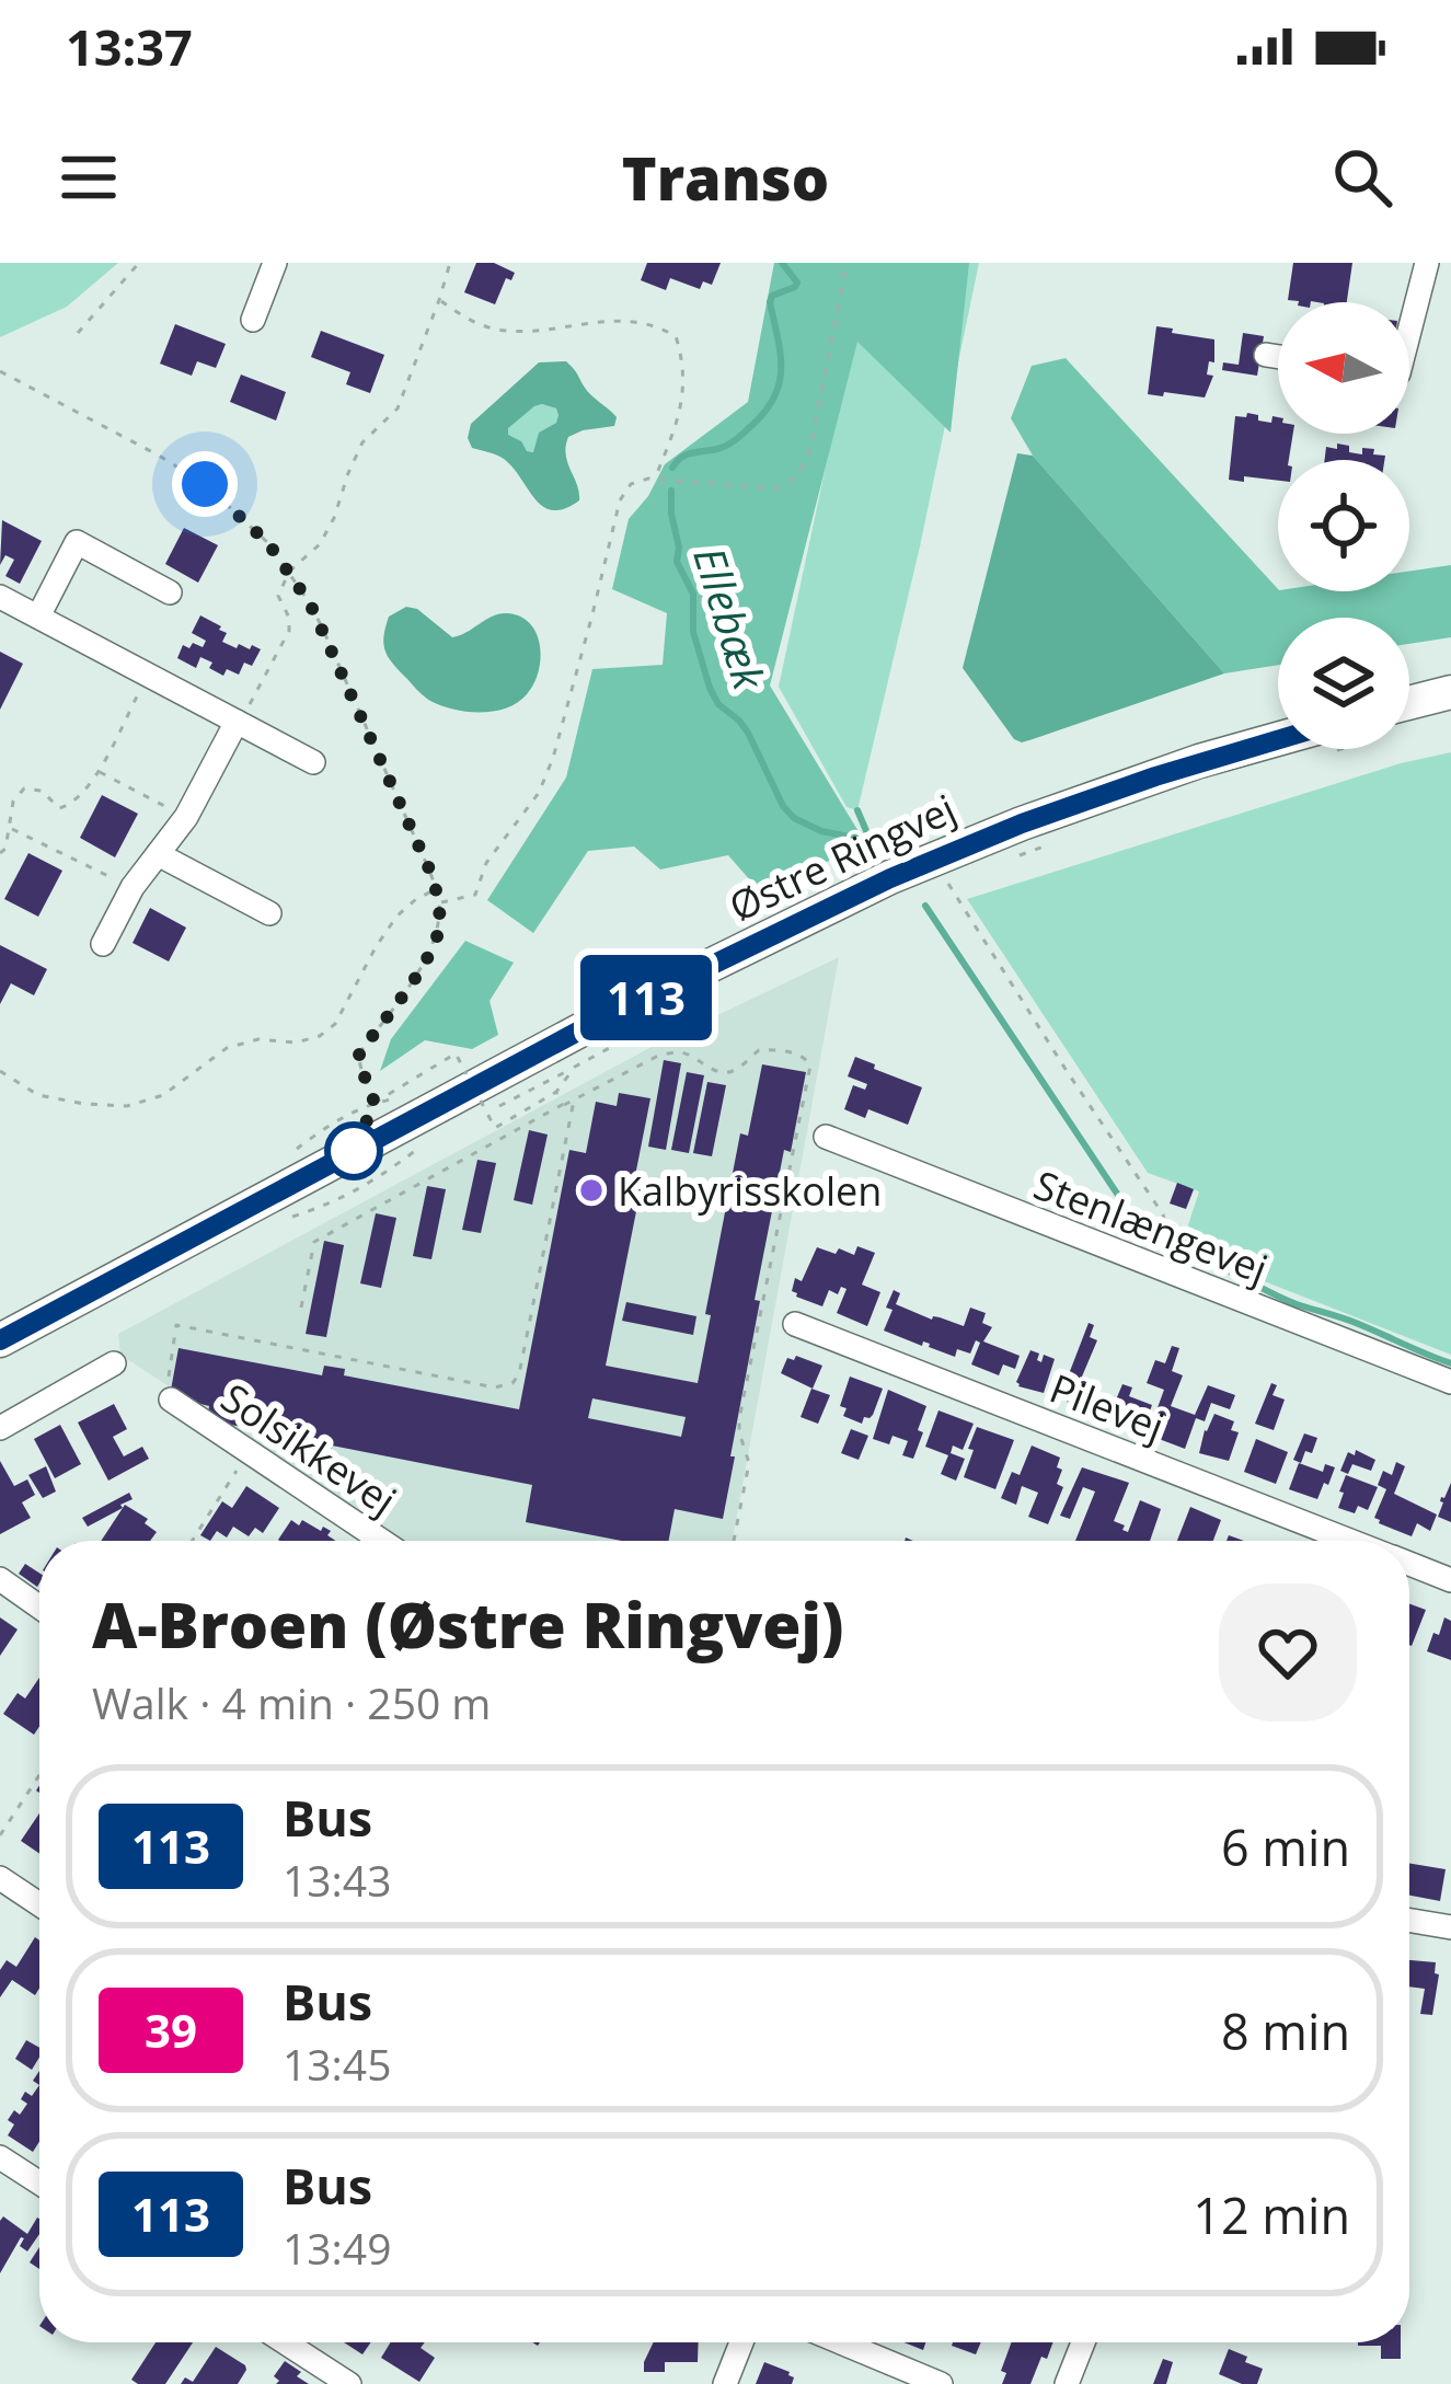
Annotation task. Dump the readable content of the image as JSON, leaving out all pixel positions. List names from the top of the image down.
{
  "streets": {
    "street": [
      "Østre Ringvej",
      "Stenlængevej",
      "Pilevej",
      "Solsikkevej"
    ]
  },
  "water": ["Ellebæk"],
  "places": ["Kalbyrisskolen"],
  "lines": ["bus line 113"],
  "north": "left",
  "page": {
    "status": "13:37",
    "header": "Transo",
    "on_map": "113",
    "heading": ["A-Broen (Østre Ringvej)", "Walk · 4 min · 250 m"],
    "list": [
      {
        "mark": "113",
        "name": "Bus",
        "note": "13:43",
        "value": "6 min"
      },
      {
        "mark": "39",
        "name": "Bus",
        "note": "13:45",
        "value": "8 min"
      },
      {
        "mark": "113",
        "name": "Bus",
        "note": "13:49",
        "value": "12 min"
      }
    ]
  }
}
